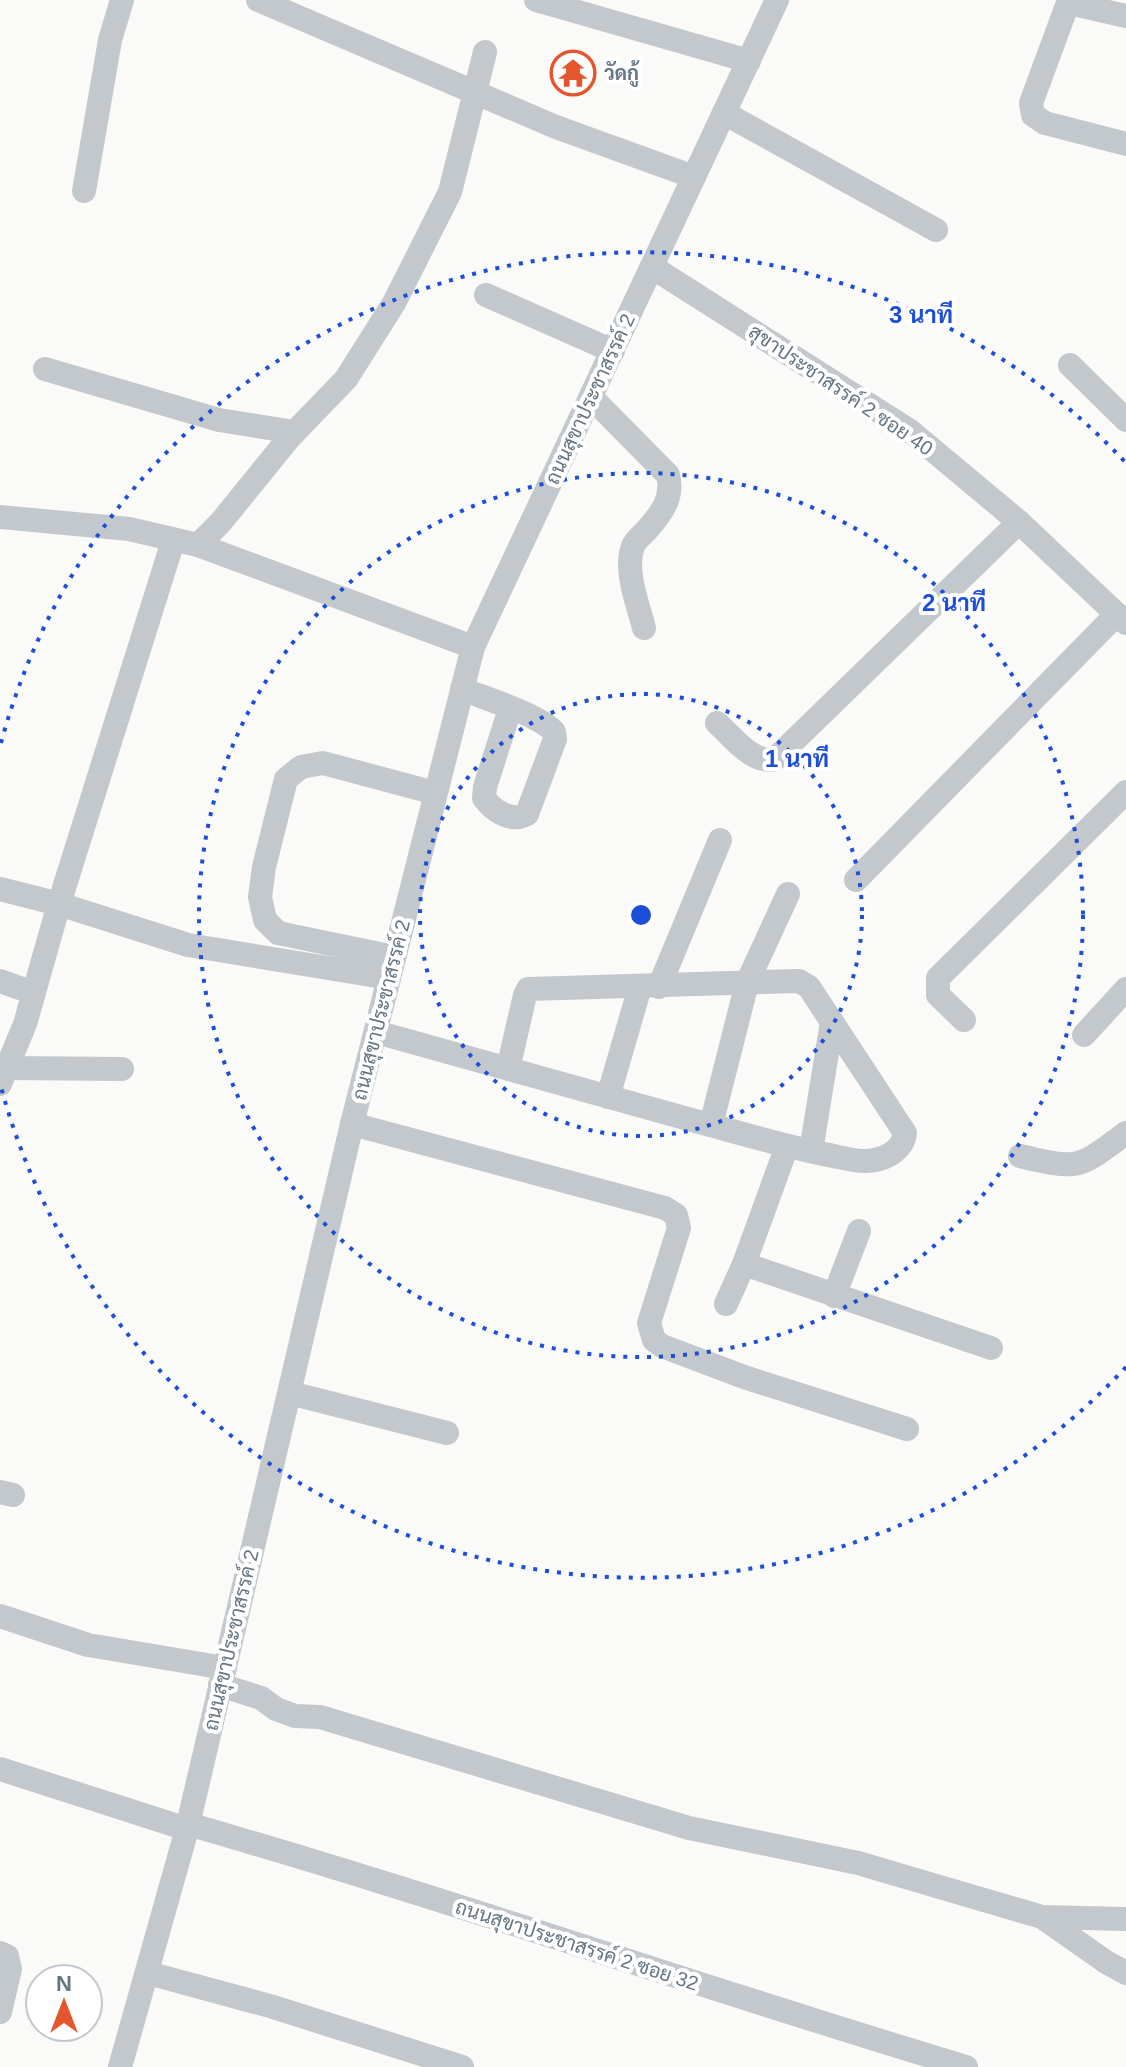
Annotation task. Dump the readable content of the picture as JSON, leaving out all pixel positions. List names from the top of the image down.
{
  "streets": {
    "street": ["สุขาประชาสรรค์ 2 ซอย 40", "ถนนสุขาประชาสรรค์ 2", "ถนนสุขาประชาสรรค์ 2 ซอย 32"]
  },
  "crossings": [
    ["สุขาประชาสรรค์ 2 ซอย 40", "ถนนสุขาประชาสรรค์ 2"],
    ["ถนนสุขาประชาสรรค์ 2", "ถนนสุขาประชาสรรค์ 2 ซอย 32"]
  ],
  "places": {
    "temple": ["วัดกู้"]
  },
  "north": "top",
  "rings": ["3 นาที", "2 นาที", "1 นาที"]
}
